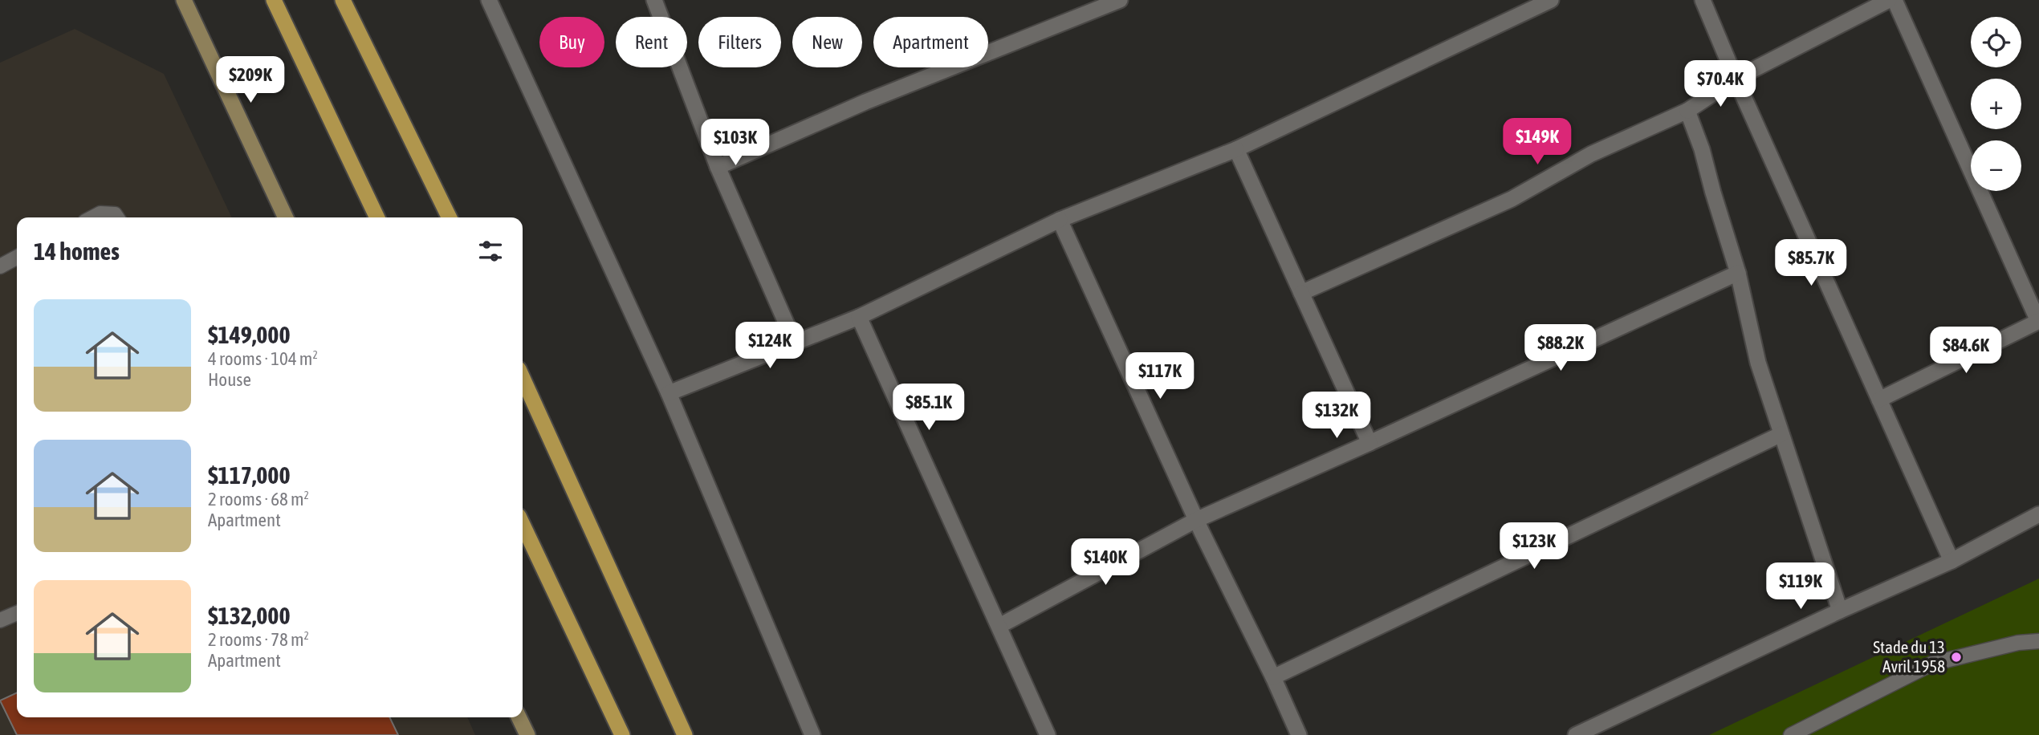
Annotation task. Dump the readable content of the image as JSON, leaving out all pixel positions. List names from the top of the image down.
{
  "places": ["Stade du 13 Avril 1958"],
  "page": {
    "map_buttons": ["+", "−"],
    "chip": [
      "Buy",
      "Rent",
      "Filters",
      "New",
      "Apartment"
    ],
    "price": [
      "$209K",
      "$70.4K",
      "$149K",
      "$103K",
      "$85.7K",
      "$124K",
      "$88.2K",
      "$84.6K",
      "$117K",
      "$85.1K",
      "$132K",
      "$123K",
      "$140K",
      "$119K"
    ],
    "heading": "14 homes",
    "list": [
      {
        "name": "$149,000",
        "note": "4 rooms · 104 m² · House"
      },
      {
        "name": "$117,000",
        "note": "2 rooms · 68 m² · Apartment"
      },
      {
        "name": "$132,000",
        "note": "2 rooms · 78 m² · Apartment"
      }
    ]
  }
}
